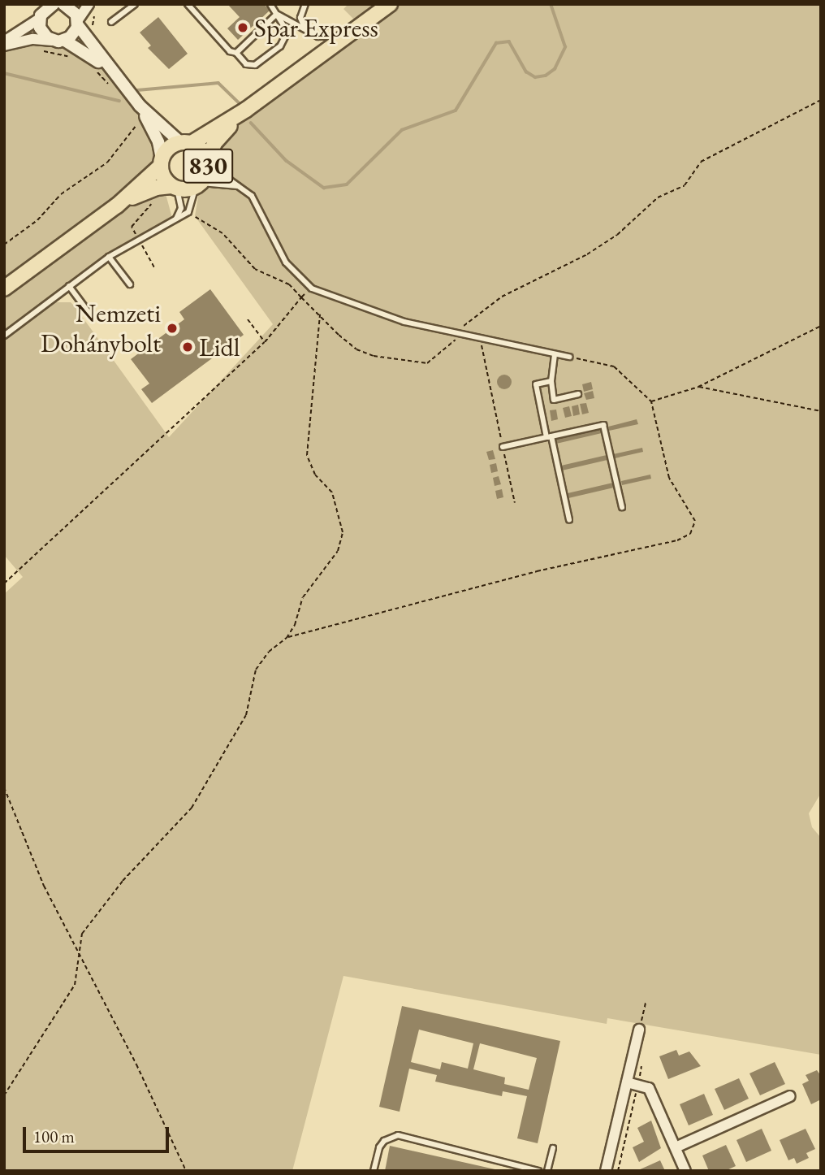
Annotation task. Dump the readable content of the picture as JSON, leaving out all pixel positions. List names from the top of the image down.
{
  "streets": {
    "main road": ["830"]
  },
  "places": ["Spar Express", "Nemzeti Dohánybolt", "Lidl"],
  "scale_bar": "100 m"
}
